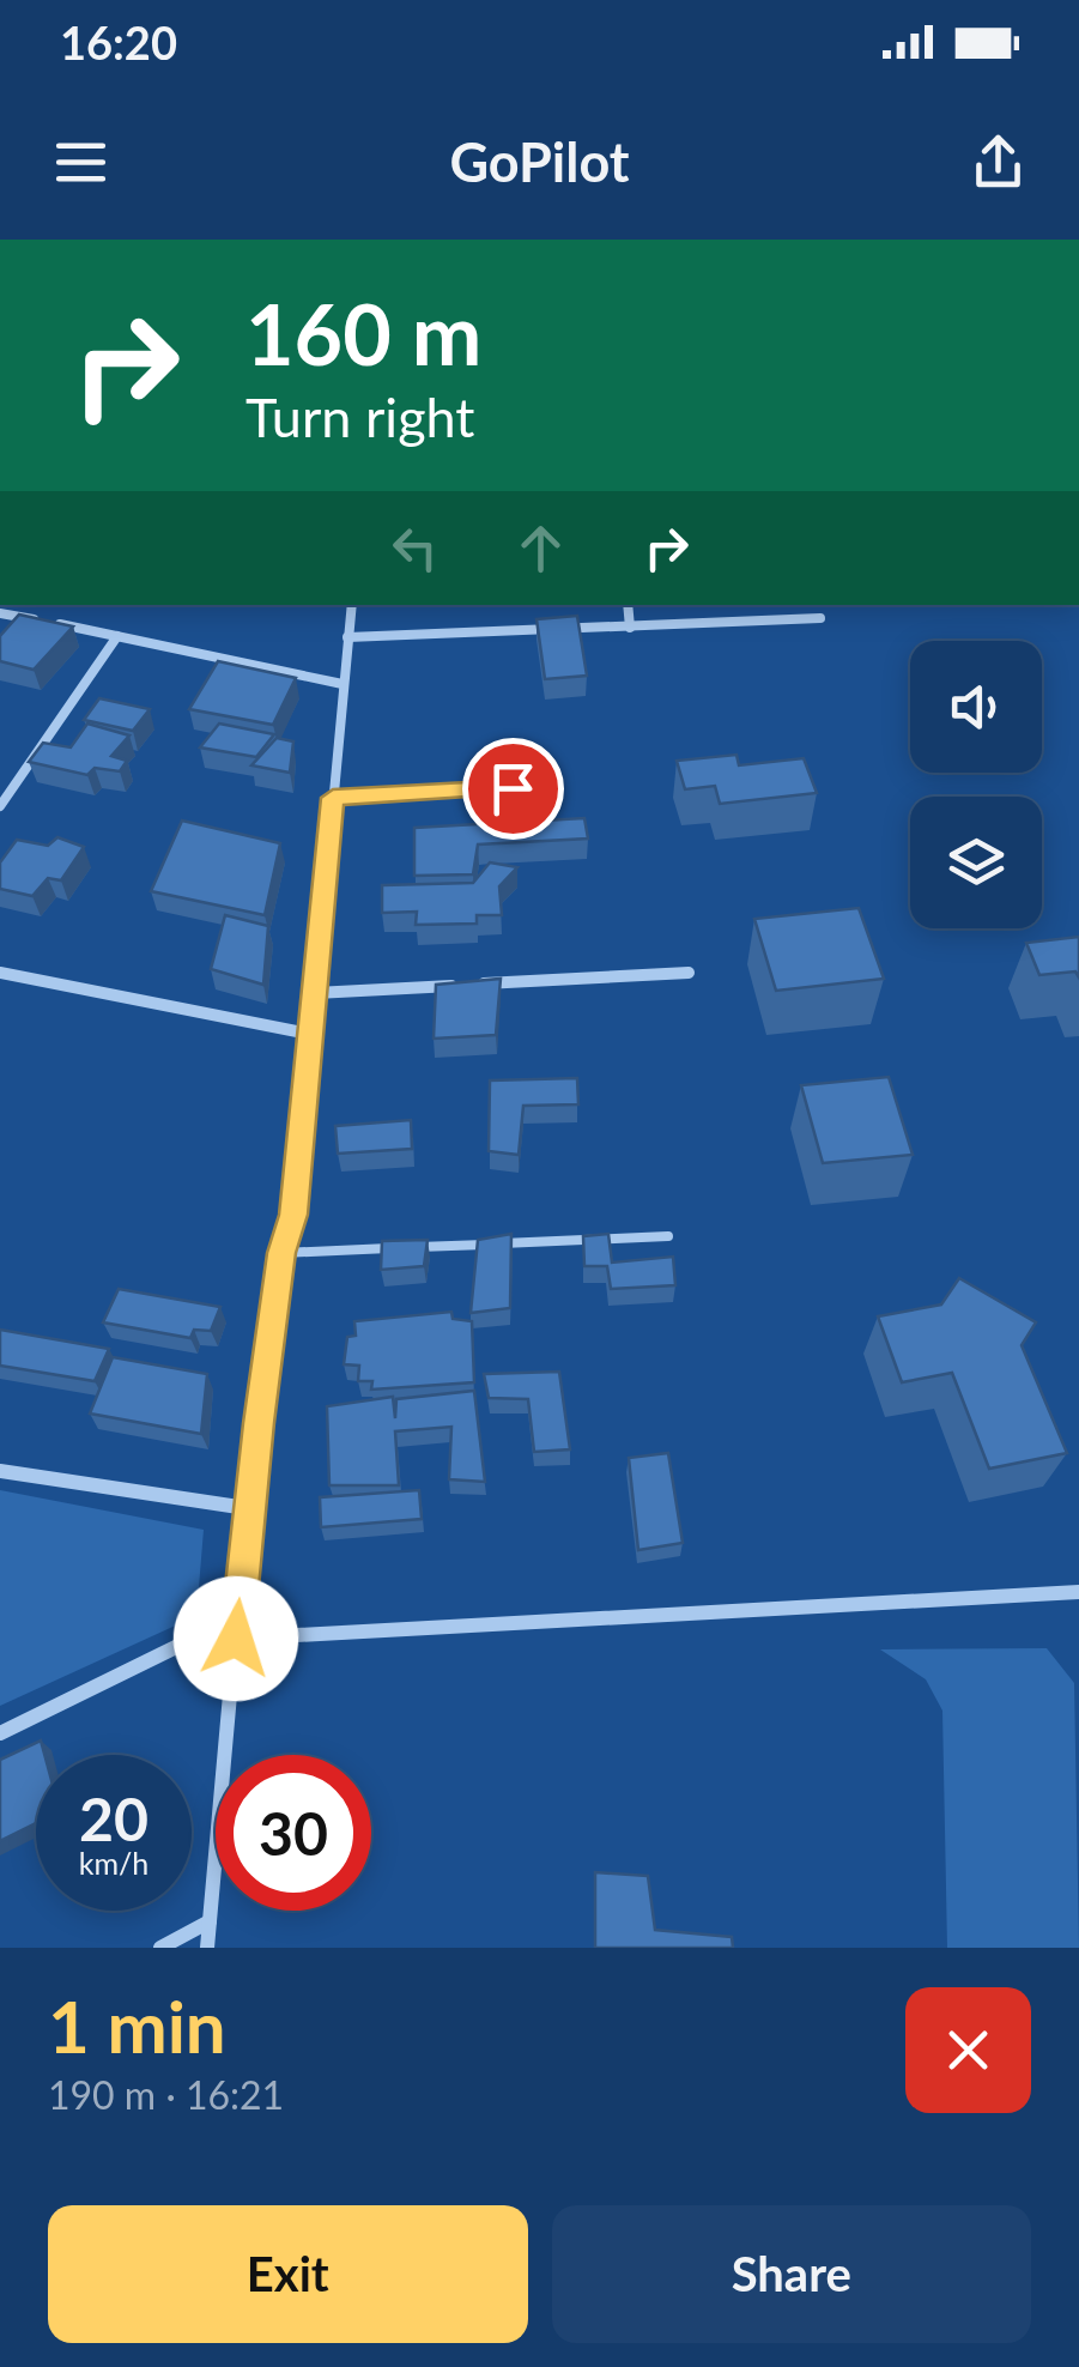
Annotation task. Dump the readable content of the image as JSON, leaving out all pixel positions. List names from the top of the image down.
{
  "page": {
    "status": "16:20",
    "header": "GoPilot",
    "turn": ["160 m", "Turn right"],
    "speed": "20 km/h",
    "limit": "30",
    "heading": ["1 min", "190 m · 16:21"],
    "buttons": ["Exit", "Share"]
  }
}
